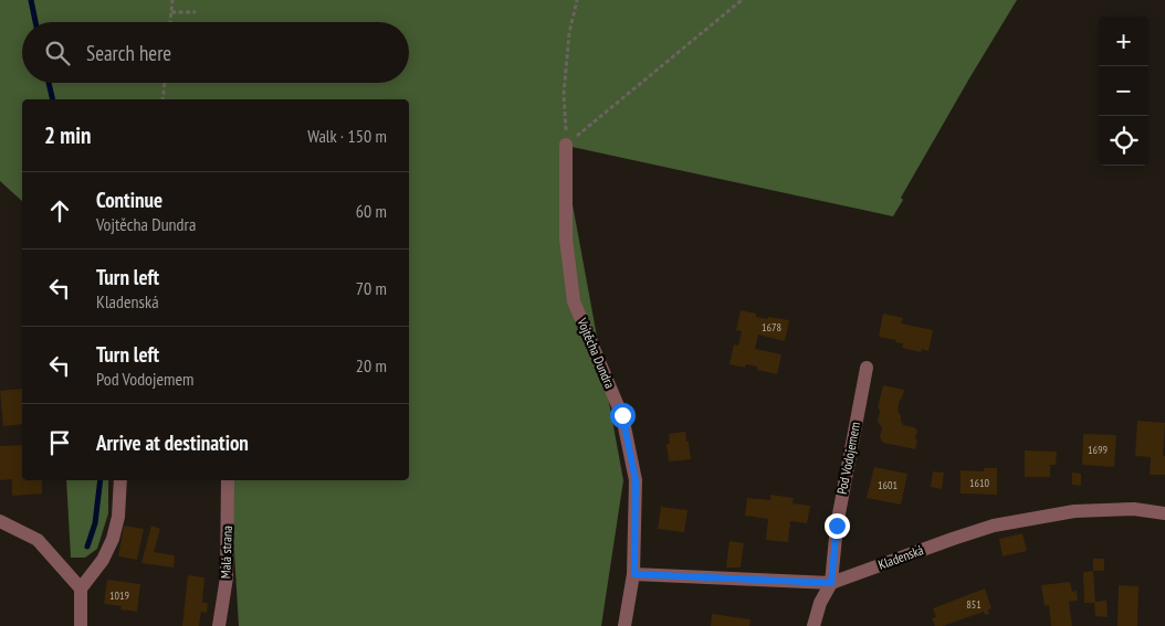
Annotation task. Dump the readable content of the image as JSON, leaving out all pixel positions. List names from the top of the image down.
{
  "streets": {
    "street": [
      "Vojtěcha Dundra",
      "Pod Vodojemem",
      "Malá strana",
      "Kladenská"
    ]
  },
  "crossings": [
    ["Vojtěcha Dundra", "Kladenská"],
    ["Pod Vodojemem", "Kladenská"]
  ],
  "house_numbers": [
    "1678",
    "1699",
    "1610",
    "1601",
    "1019",
    "851"
  ],
  "page": {
    "map_buttons": ["+", "−"],
    "search": "Search here",
    "heading": ["2 min", "Walk · 150 m"],
    "list": [
      ["Continue", "Vojtěcha Dundra", "60 m"],
      ["Turn left", "Kladenská", "70 m"],
      ["Turn left", "Pod Vodojemem", "20 m"],
      "Arrive at destination"
    ]
  }
}
